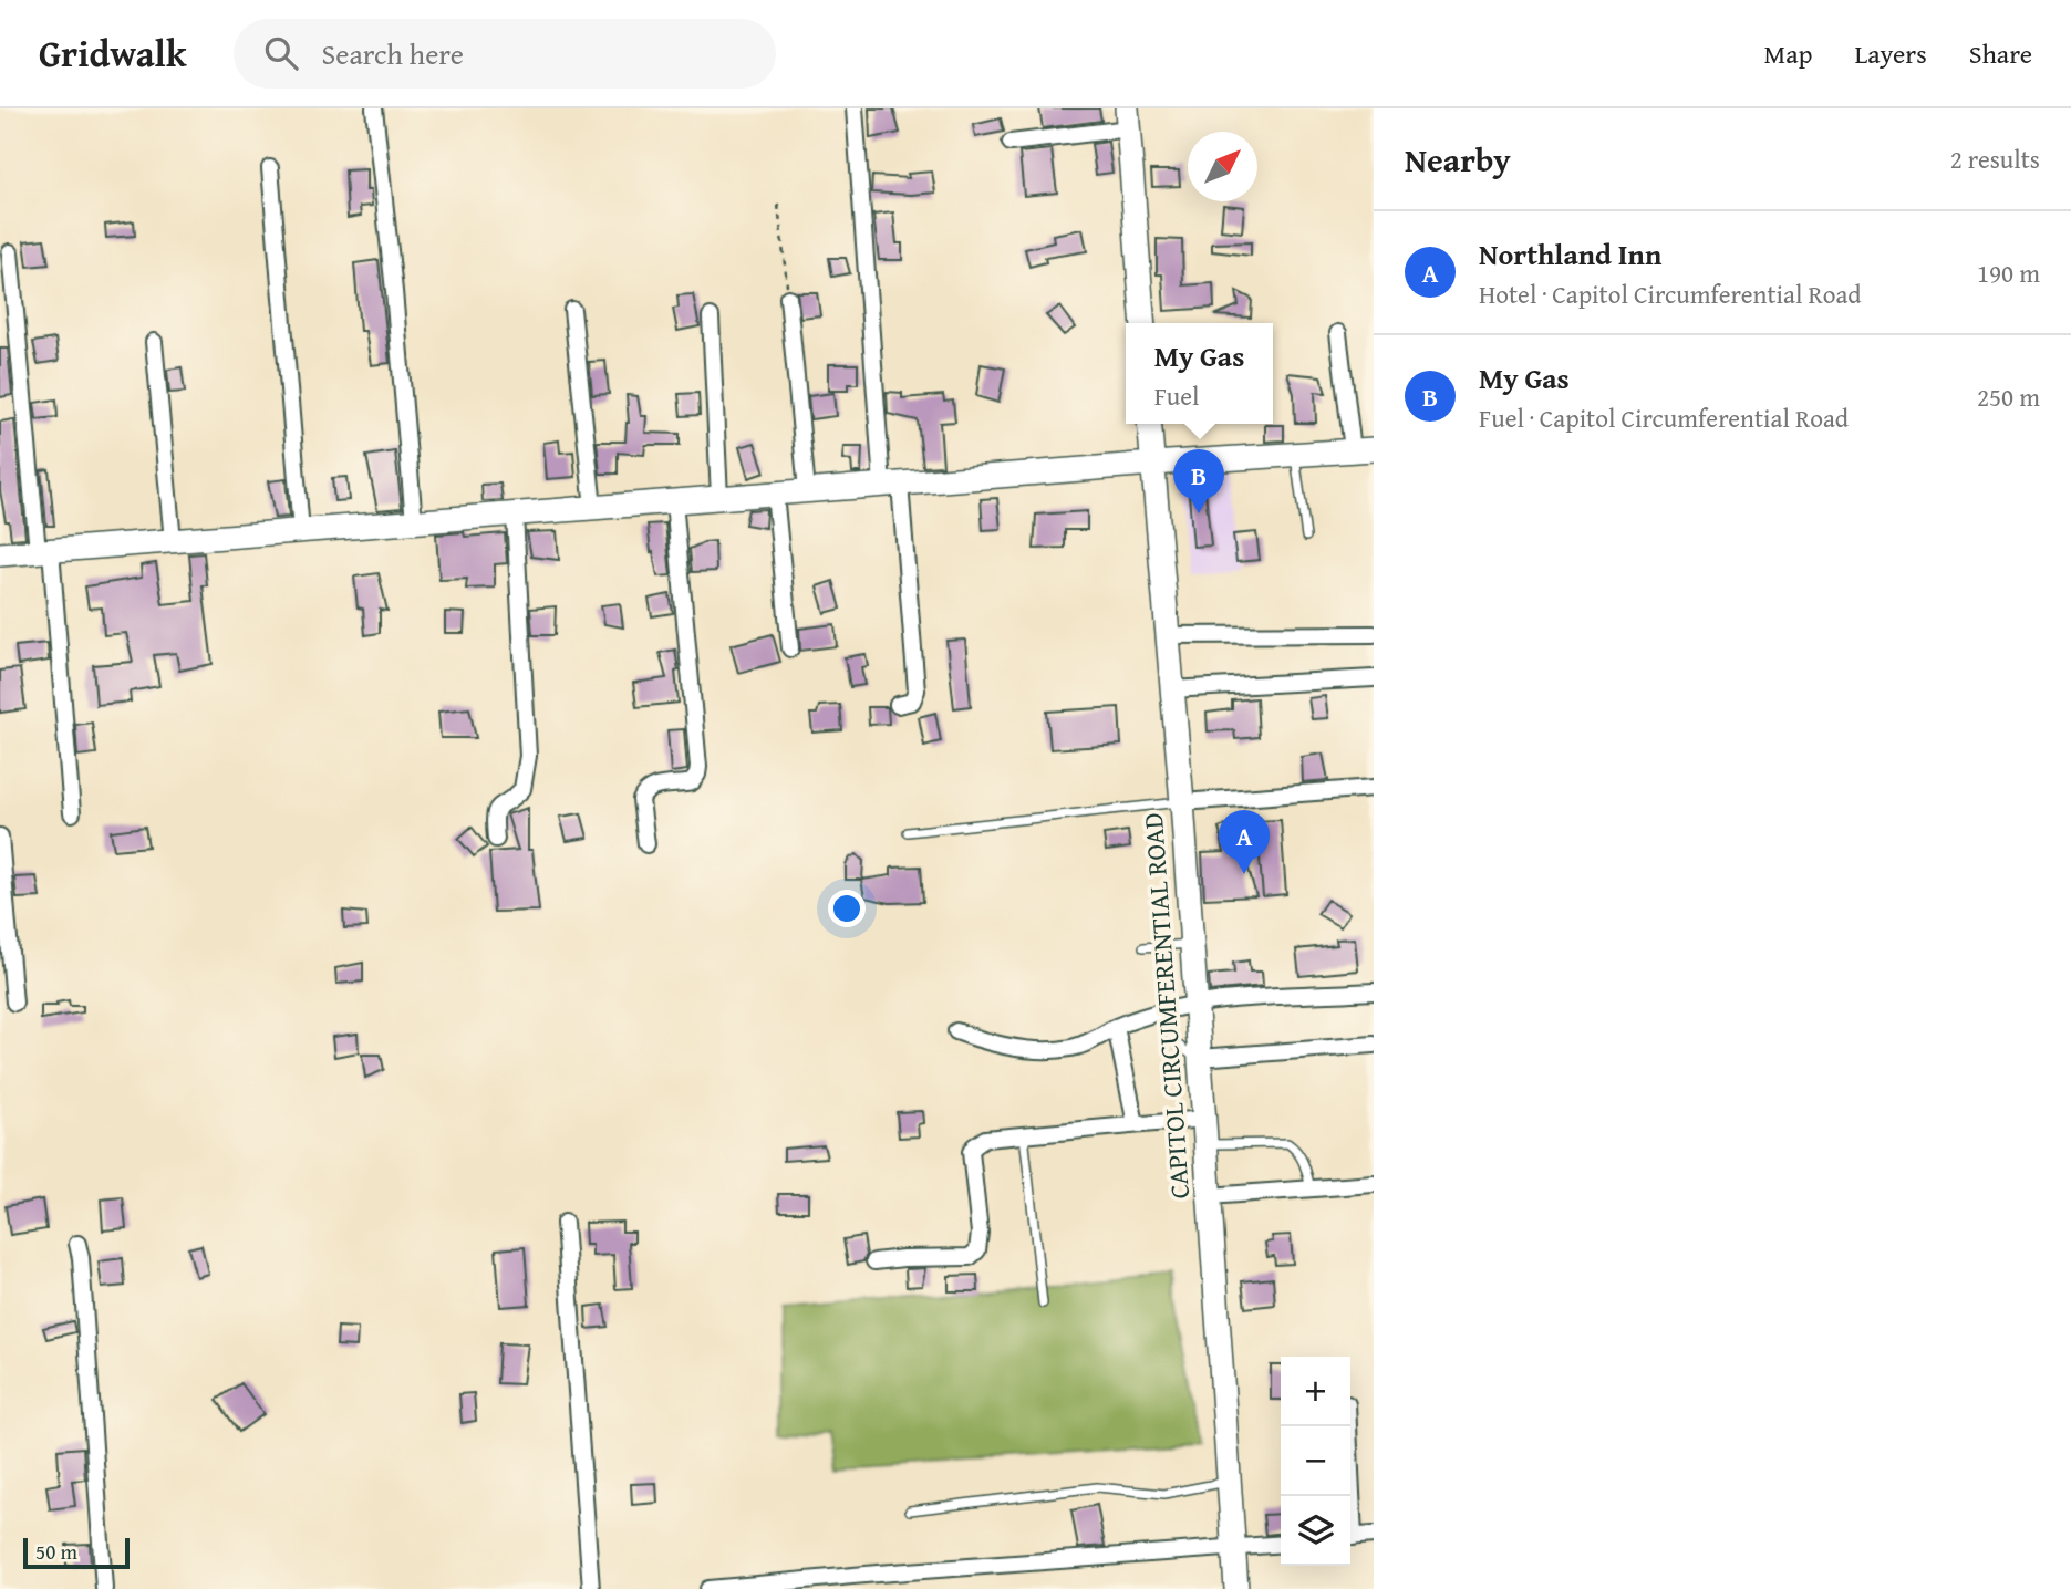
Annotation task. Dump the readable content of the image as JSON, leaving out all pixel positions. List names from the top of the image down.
{
  "streets": {
    "main road": ["CAPITOL CIRCUMFERENTIAL ROAD"]
  },
  "scale_bar": "50 m",
  "north": "top right",
  "page": {
    "header": "Gridwalk",
    "search": "Search here",
    "nav": ["Map", "Layers", "Share"],
    "heading": ["Nearby", "2 results"],
    "list": [
      {
        "mark": "A",
        "name": "Northland Inn",
        "note": "Hotel · Capitol Circumferential Road",
        "value": "190 m"
      },
      {
        "mark": "B",
        "name": "My Gas",
        "note": "Fuel · Capitol Circumferential Road",
        "value": "250 m"
      }
    ],
    "popup": ["My Gas", "Fuel"],
    "pins": ["B", "A"],
    "map_buttons": ["+", "−"],
    "scale": "50 m"
  }
}
